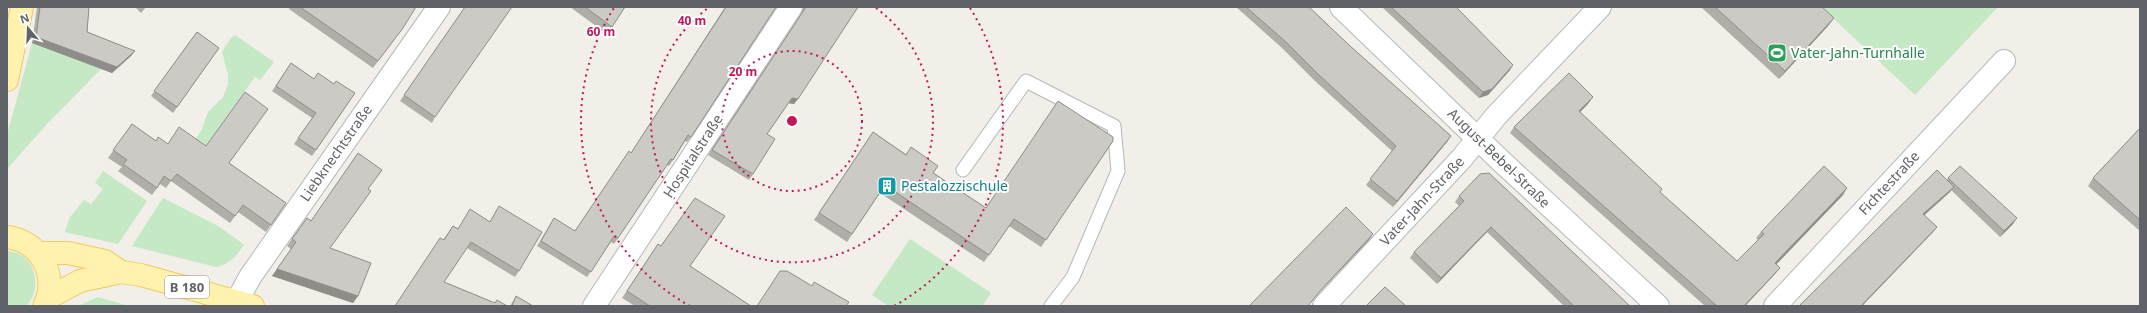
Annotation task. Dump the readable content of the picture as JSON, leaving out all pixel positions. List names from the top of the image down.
{
  "streets": {
    "main road": ["B 180"],
    "street": [
      "Liebknechtstraße",
      "Hospitalstraße",
      "August-Bebel-Straße",
      "Fichtestraße",
      "Vater-Jahn-Straße"
    ]
  },
  "crossings": [
    ["Liebknechtstraße", "B 180"],
    ["August-Bebel-Straße", "Vater-Jahn-Straße"]
  ],
  "places": {
    "sports": ["Vater-Jahn-Turnhalle"],
    "building": ["Pestalozzischule"]
  },
  "north": "top",
  "rings": ["40 m", "60 m", "20 m"]
}
